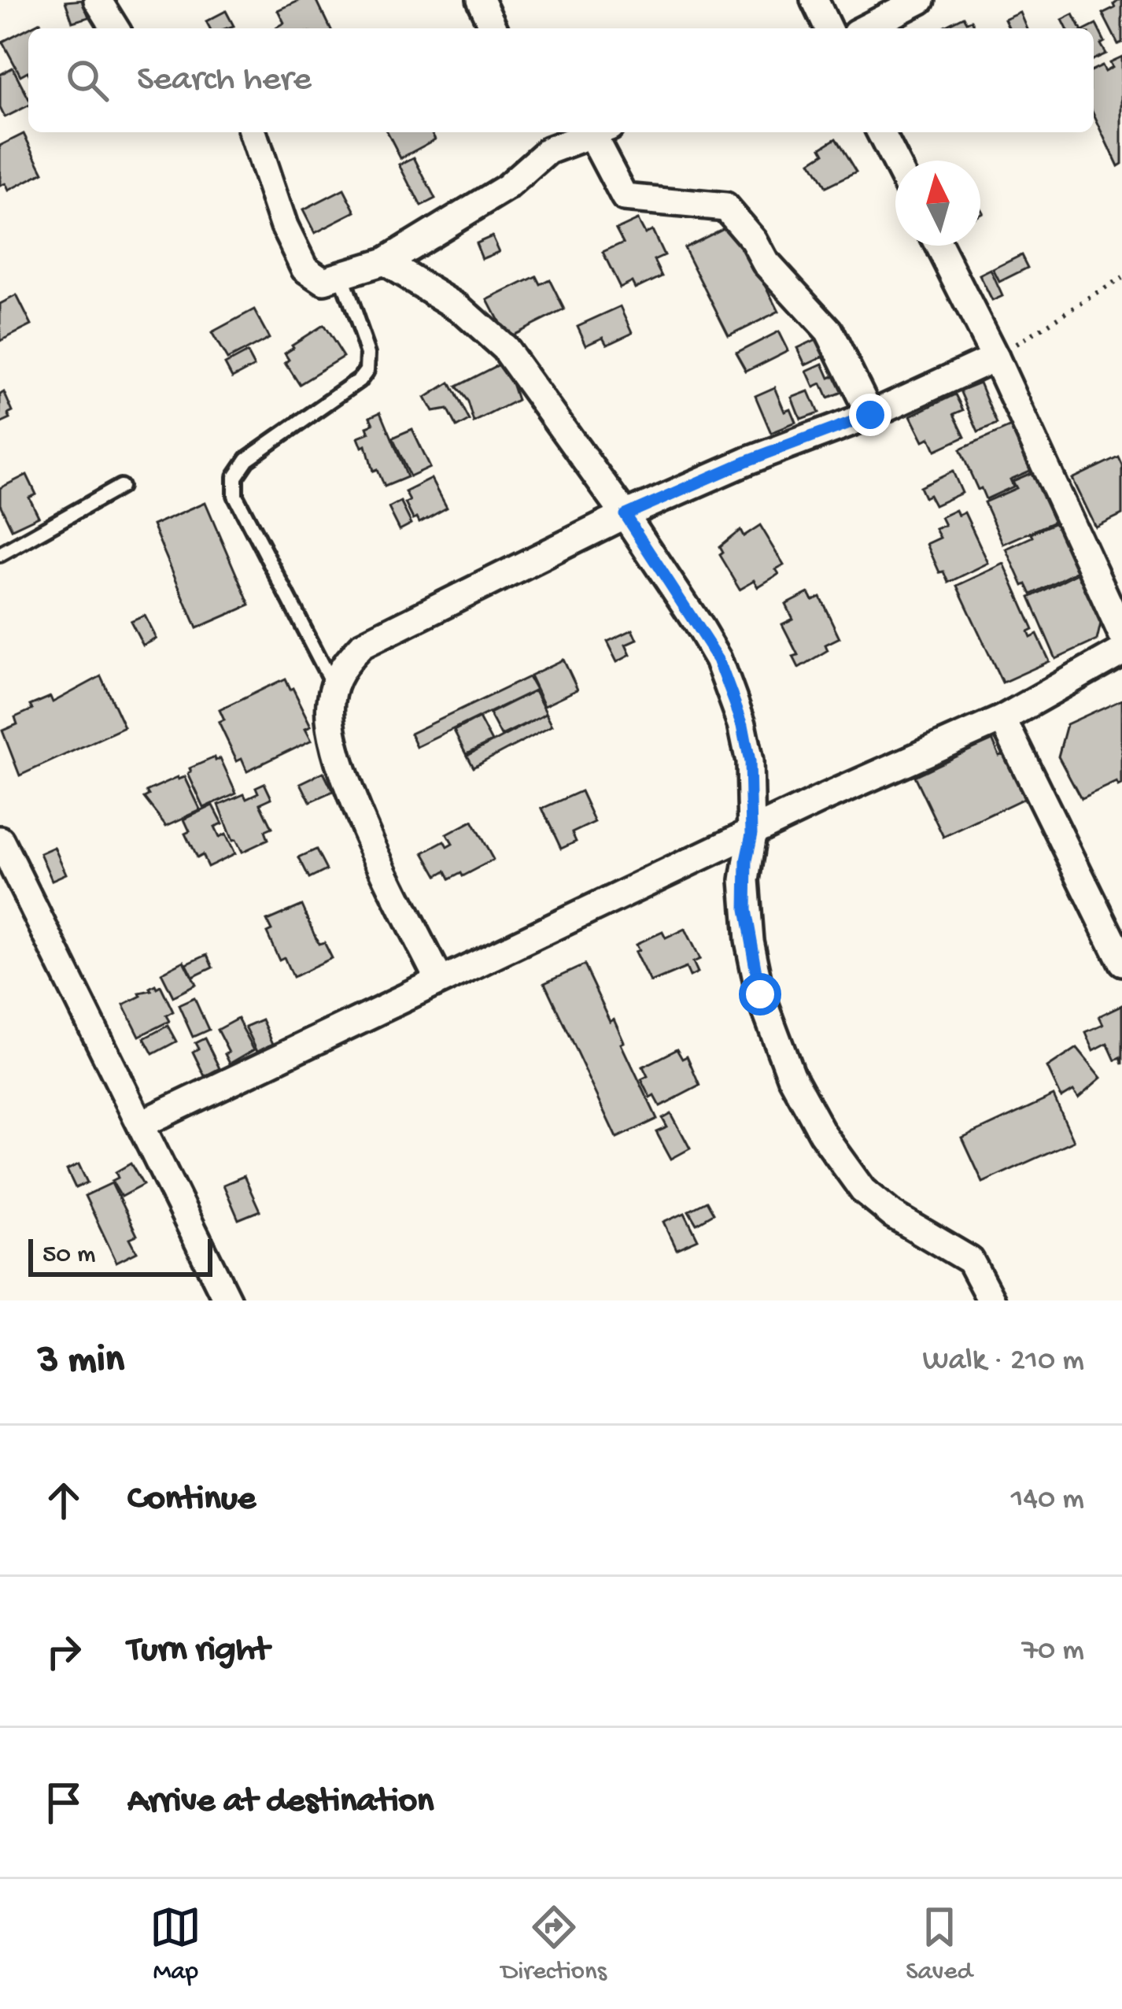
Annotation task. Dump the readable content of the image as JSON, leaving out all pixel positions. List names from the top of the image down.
{
  "scale_bar": "50 m",
  "north": "top",
  "page": {
    "search": "Search here",
    "scale": "50 m",
    "heading": ["3 min", "Walk · 210 m"],
    "list": [
      ["Continue", "140 m"],
      ["Turn right", "70 m"],
      "Arrive at destination"
    ],
    "nav": ["Map", "Directions", "Saved"]
  }
}
